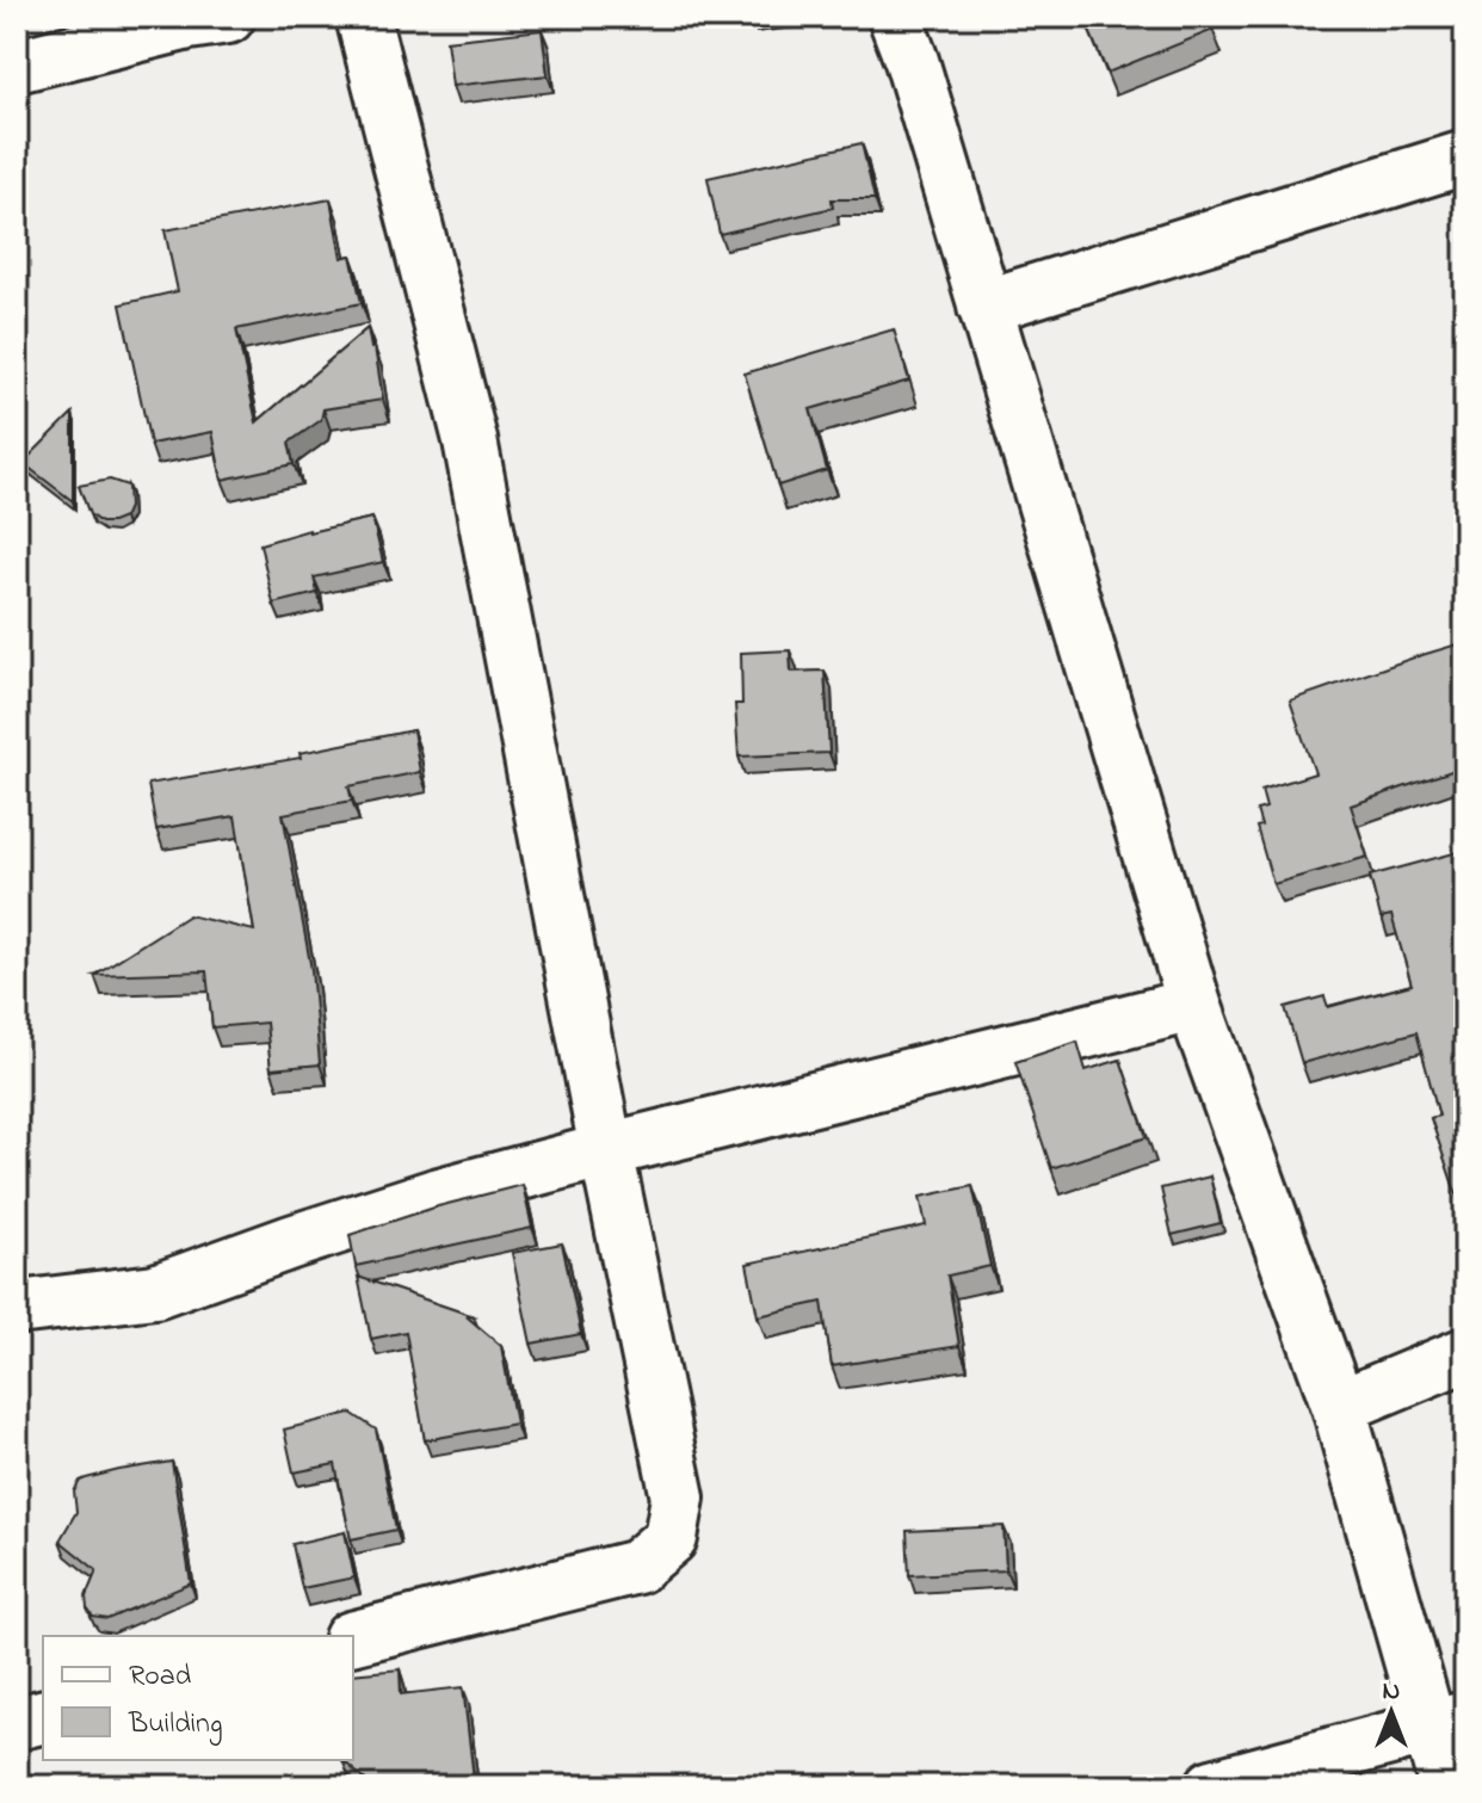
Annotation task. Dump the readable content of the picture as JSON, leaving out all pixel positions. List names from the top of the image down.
{
  "legend": ["Road", "Building"],
  "north": "top"
}
